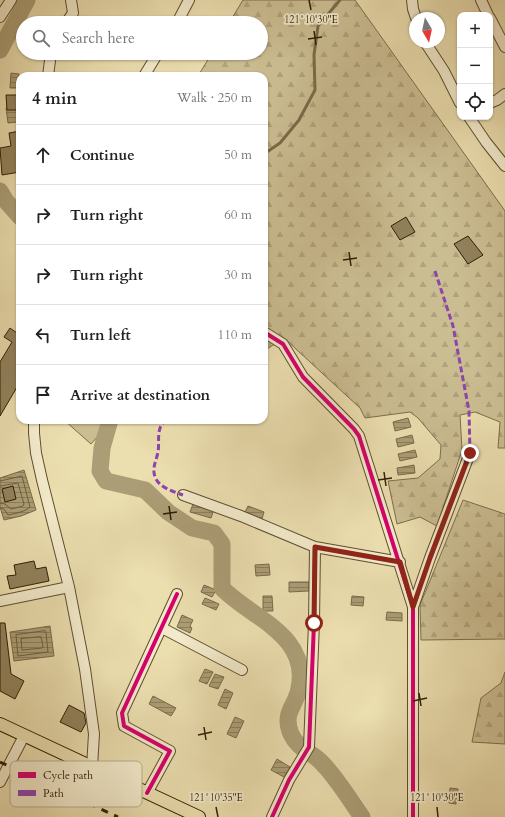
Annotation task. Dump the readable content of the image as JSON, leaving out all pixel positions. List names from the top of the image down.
{
  "legend": ["Cycle path", "Path"],
  "north": "bottom",
  "page": {
    "map_buttons": ["+", "−"],
    "search": "Search here",
    "heading": ["4 min", "Walk · 250 m"],
    "list": [
      ["Continue", "50 m"],
      ["Turn right", "60 m"],
      ["Turn right", "30 m"],
      ["Turn left", "110 m"],
      "Arrive at destination"
    ]
  },
  "coordinates": ["121°10'30\"E", "121°10'35\"E"]
}
